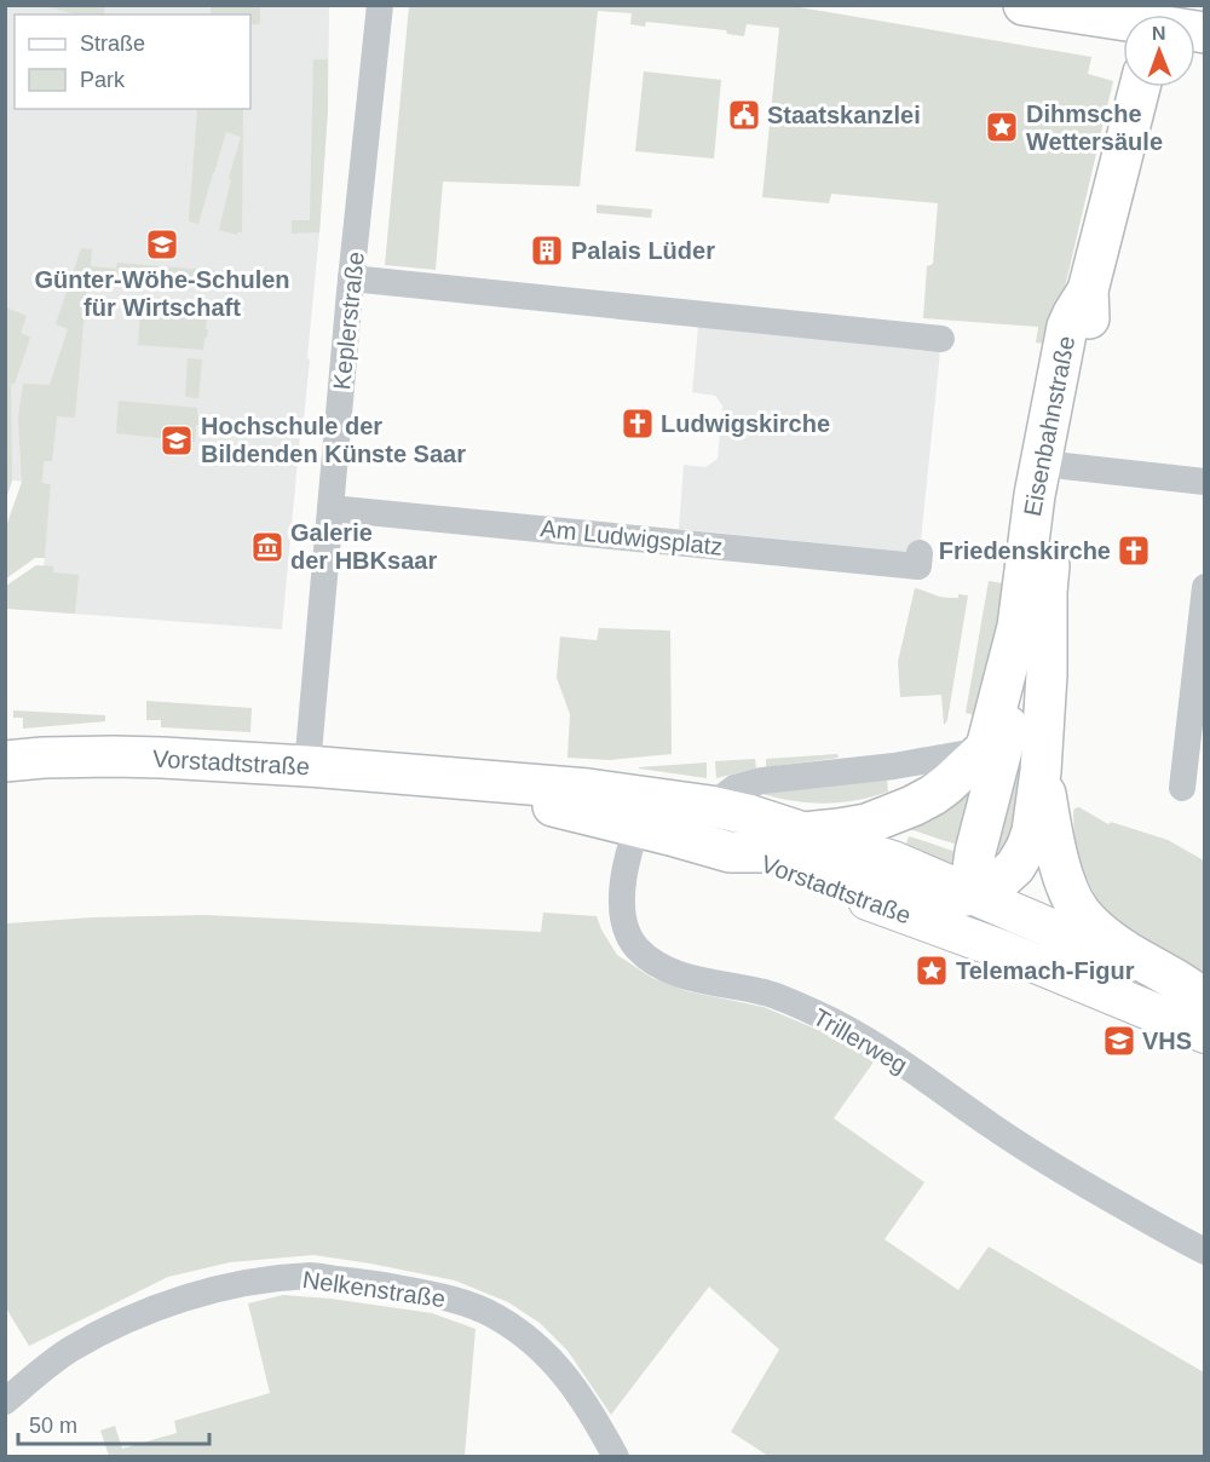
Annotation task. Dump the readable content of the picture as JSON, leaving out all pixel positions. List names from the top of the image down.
{
  "streets": {
    "main road": ["Eisenbahnstraße", "Vorstadtstraße"],
    "street": [
      "Keplerstraße",
      "Am Ludwigsplatz",
      "Trillerweg",
      "Nelkenstraße"
    ]
  },
  "crossings": [
    ["Keplerstraße", "Am Ludwigsplatz"],
    ["Keplerstraße", "Vorstadtstraße"],
    ["Eisenbahnstraße", "Vorstadtstraße"],
    ["Vorstadtstraße", "Trillerweg"]
  ],
  "places": {
    "public building": ["Staatskanzlei"],
    "place": ["Dihmsche Wettersäule", "Telemach-Figur"],
    "school or university": ["Günter-Wöhe-Schulen für Wirtschaft", "Hochschule der Bildenden Künste Saar", "VHS"],
    "building": ["Palais Lüder"],
    "church": ["Ludwigskirche", "Friedenskirche"],
    "museum": ["Galerie der HBKsaar"]
  },
  "legend": ["Straße", "Park"],
  "scale_bar": "50 m",
  "north": "top"
}
